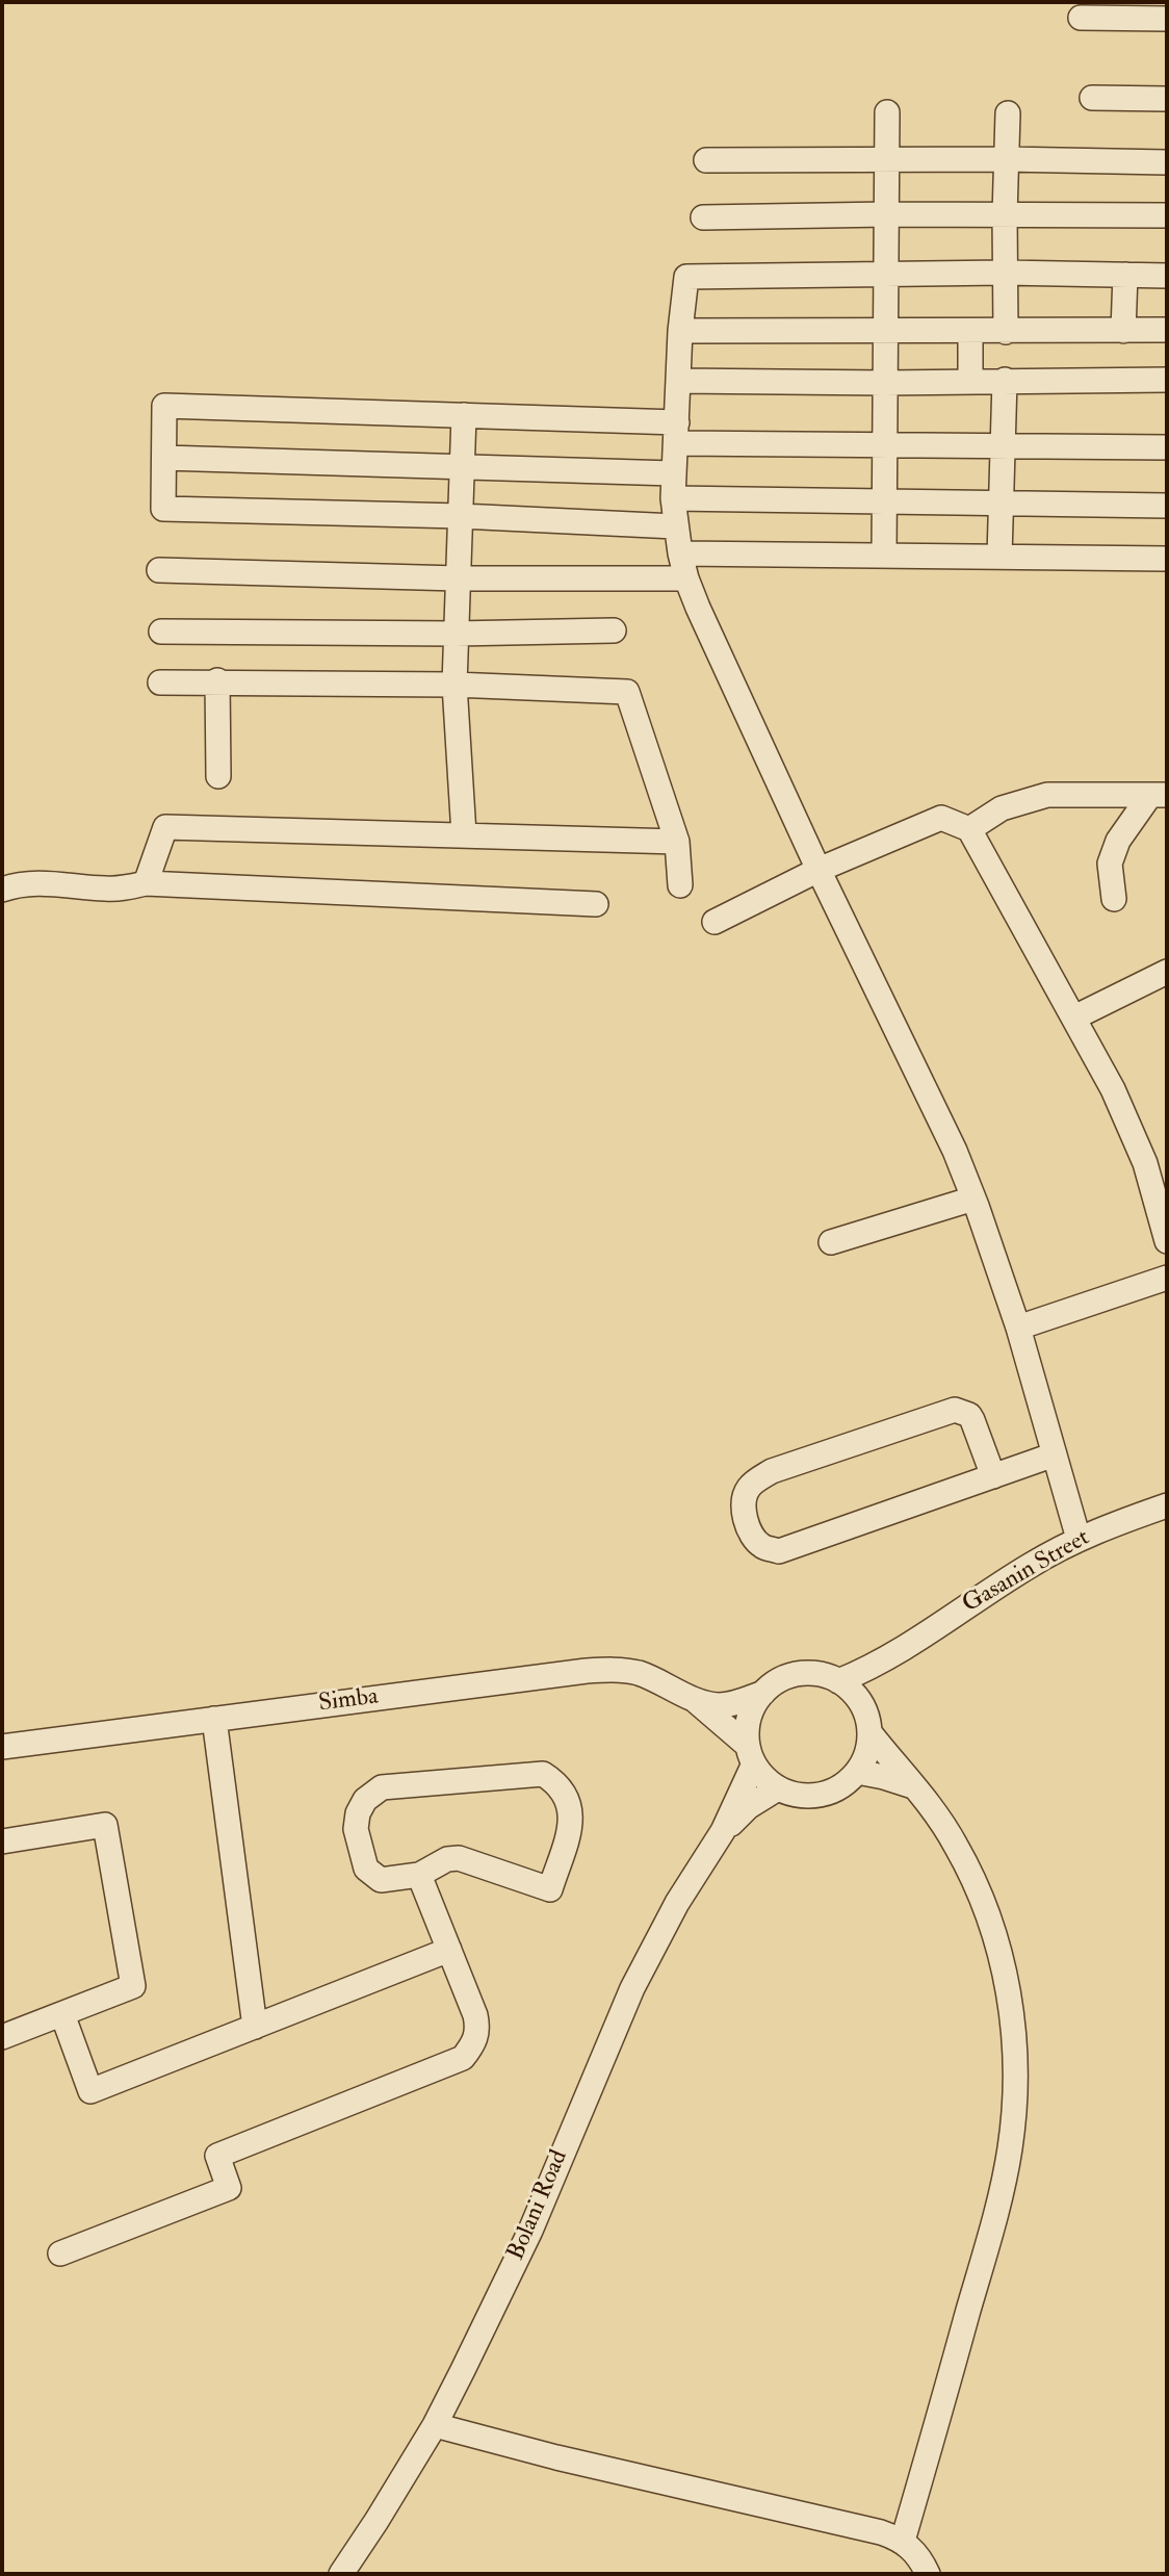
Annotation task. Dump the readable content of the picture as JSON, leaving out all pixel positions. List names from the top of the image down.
{
  "streets": {
    "street": ["Gasanin Street", "Simba", "Bolani Road"]
  },
  "crossings": [
    ["Gasanin Street", "Bolani Road"]
  ]
}
